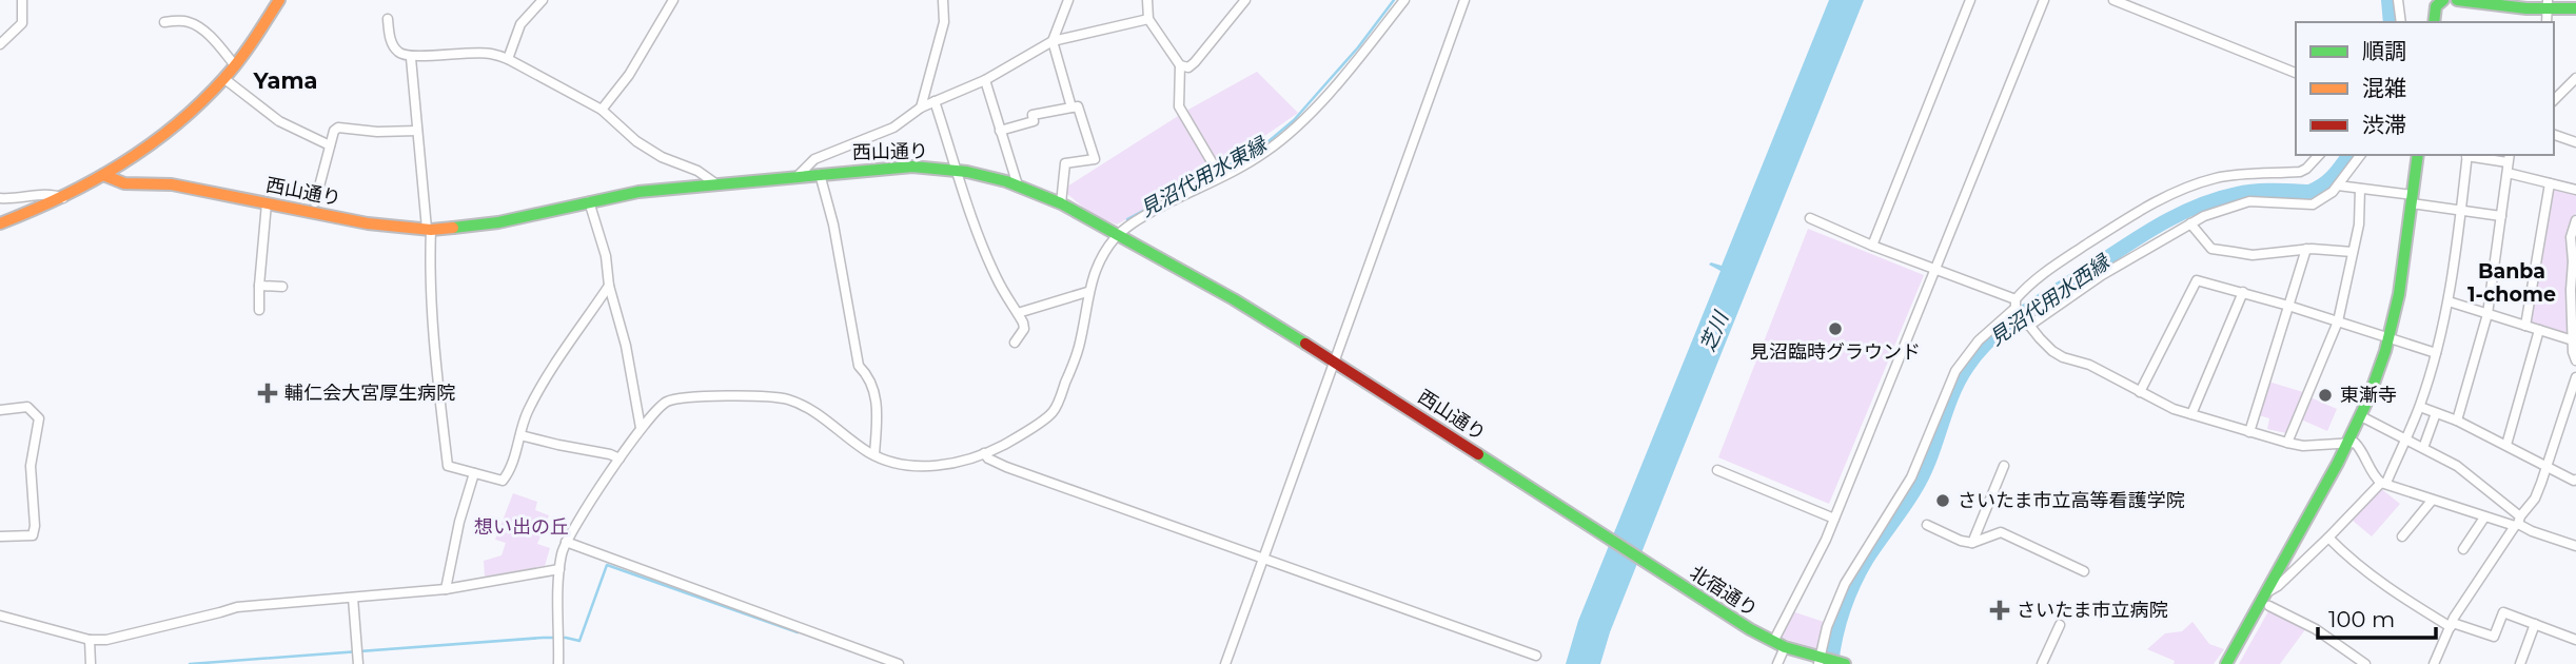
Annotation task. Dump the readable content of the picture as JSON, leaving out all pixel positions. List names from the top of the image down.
{
  "streets": {
    "street": ["西山通り", "北宿通り"]
  },
  "crossings": [
    ["西山通り", "北宿通り"]
  ],
  "districts": ["Yama", "Banba 1-chome"],
  "water": ["見沼代用水東縁", "見沼代用水西縁", "芝川"],
  "parks": ["想い出の丘"],
  "places": {
    "other": ["見沼臨時グラウンド", "東漸寺", "さいたま市立高等看護学院"],
    "health": ["輔仁会大宮厚生病院", "さいたま市立病院"]
  },
  "legend": ["順調", "混雑", "渋滞"],
  "scale_bar": "100 m"
}
